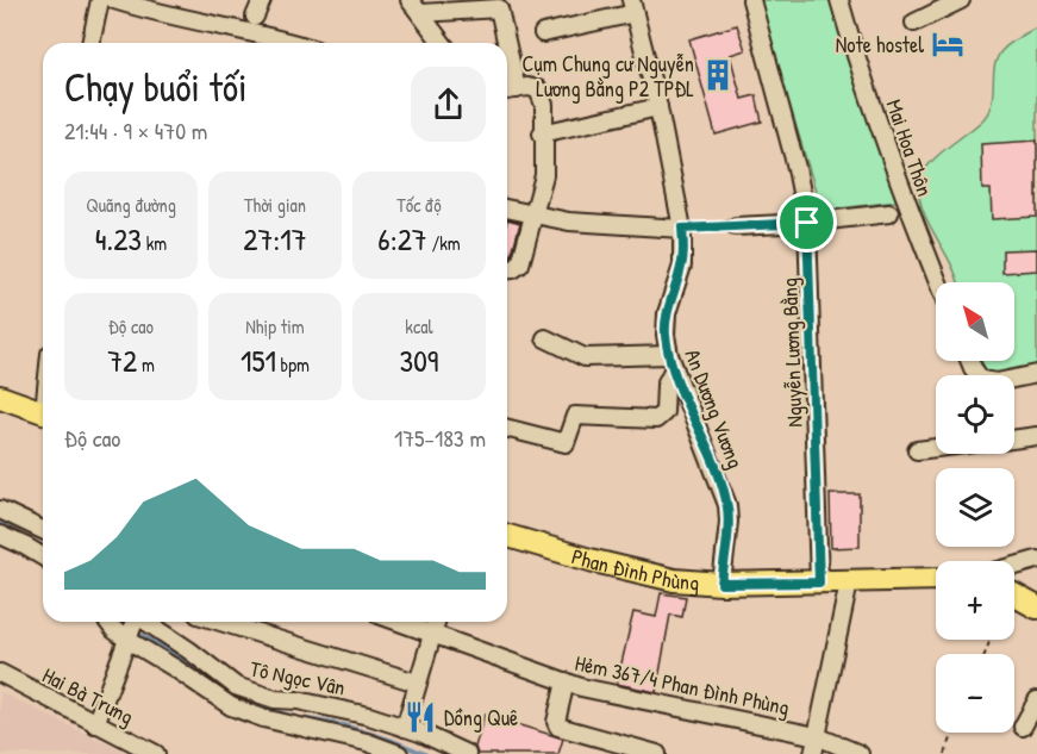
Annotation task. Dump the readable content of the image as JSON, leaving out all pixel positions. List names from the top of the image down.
{
  "streets": {
    "main road": ["Phan Đình Phùng"],
    "street": [
      "Mai Hoa Thôn",
      "Nguyễn Lương Bằng",
      "An Dương Vương",
      "Tô Ngọc Vân",
      "Hẻm 367/4 Phan Đình Phùng",
      "Hai Bà Trưng"
    ]
  },
  "crossings": [
    ["Nguyễn Lương Bằng", "Phan Đình Phùng"],
    ["An Dương Vương", "Phan Đình Phùng"]
  ],
  "places": {
    "hotel": ["Note hostel"],
    "building": ["Cụm Chung cư Nguyễn Lương Bằng P2 TPĐL"],
    "restaurant": ["Dồng Quê"]
  },
  "north": "top left",
  "page": {
    "heading": ["Chạy buổi tối", "21:44 · 9 × 470 m"],
    "stats": [
      ["Quãng đường", "4.23 km"],
      ["Thời gian", "27:17"],
      ["Tốc độ", "6:27 /km"],
      ["Độ cao", "72 m"],
      ["Nhịp tim", "151 bpm"],
      ["kcal", "309"]
    ],
    "map_buttons": ["+", "−"],
    "chart": ["Độ cao", "175–183 m"]
  }
}
